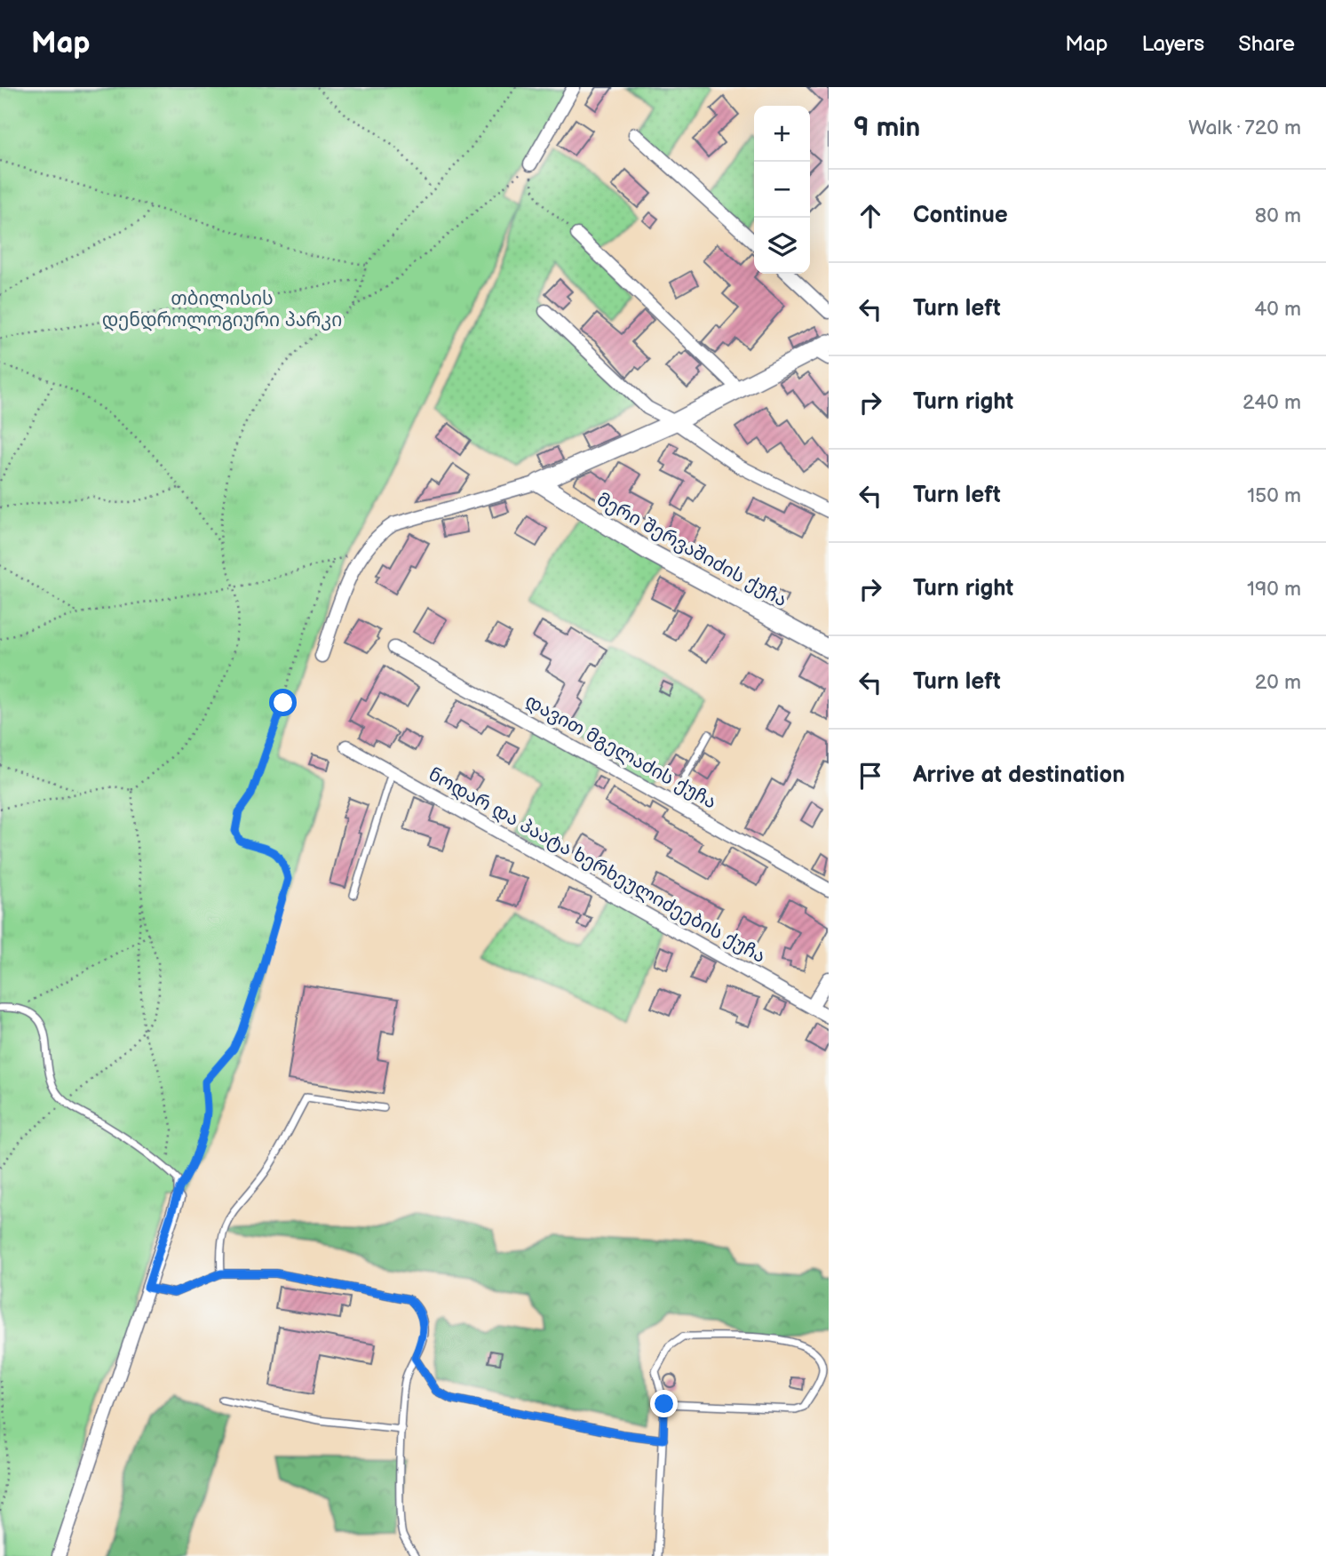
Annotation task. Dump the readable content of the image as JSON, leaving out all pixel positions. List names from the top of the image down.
{
  "streets": {
    "street": ["მერი შერვაშიძის ქუჩა", "დავით მგელაძის ქუჩა", "ნოდარ და პაატა ხერხეულიძეების ქუჩა"]
  },
  "parks": ["თბილისის დენდროლოგიური პარკი"],
  "page": {
    "header": "Map",
    "nav": ["Map", "Layers", "Share"],
    "heading": ["9 min", "Walk · 720 m"],
    "map_buttons": ["+", "−"],
    "list": [
      ["Continue", "80 m"],
      ["Turn left", "40 m"],
      ["Turn right", "240 m"],
      ["Turn left", "150 m"],
      ["Turn right", "190 m"],
      ["Turn left", "20 m"],
      "Arrive at destination"
    ]
  }
}
